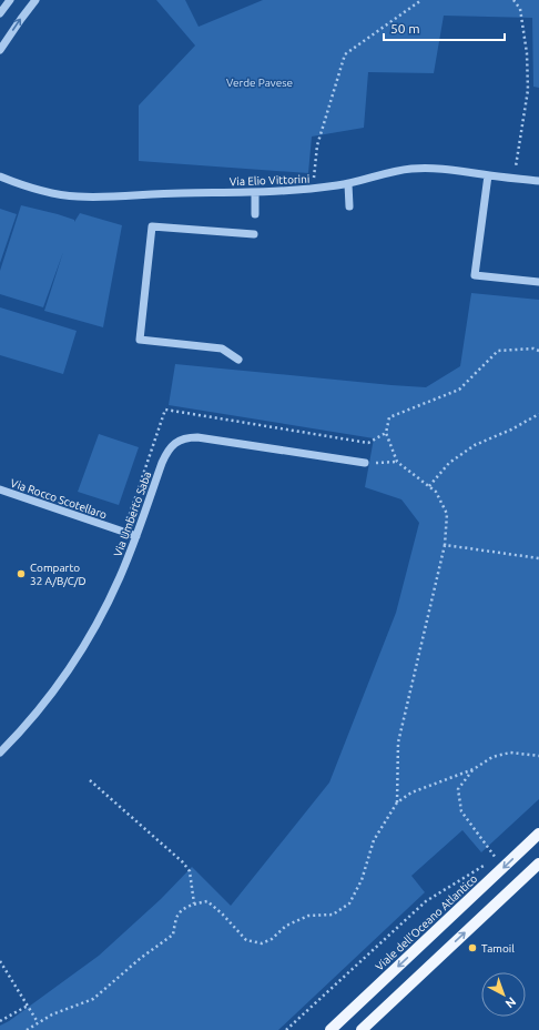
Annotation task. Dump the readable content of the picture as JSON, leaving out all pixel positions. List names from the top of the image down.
{
  "streets": {
    "main road": ["Viale dell'Oceano Atlantico"],
    "street": ["Via Elio Vittorini", "Via Rocco Scotellaro", "Via Umberto Saba"]
  },
  "crossings": [
    ["Via Rocco Scotellaro", "Via Umberto Saba"]
  ],
  "parks": ["Verde Pavese"],
  "places": ["Comparto 32 A/B/C/D", "Tamoil"],
  "scale_bar": "50 m",
  "north": "bottom right"
}
